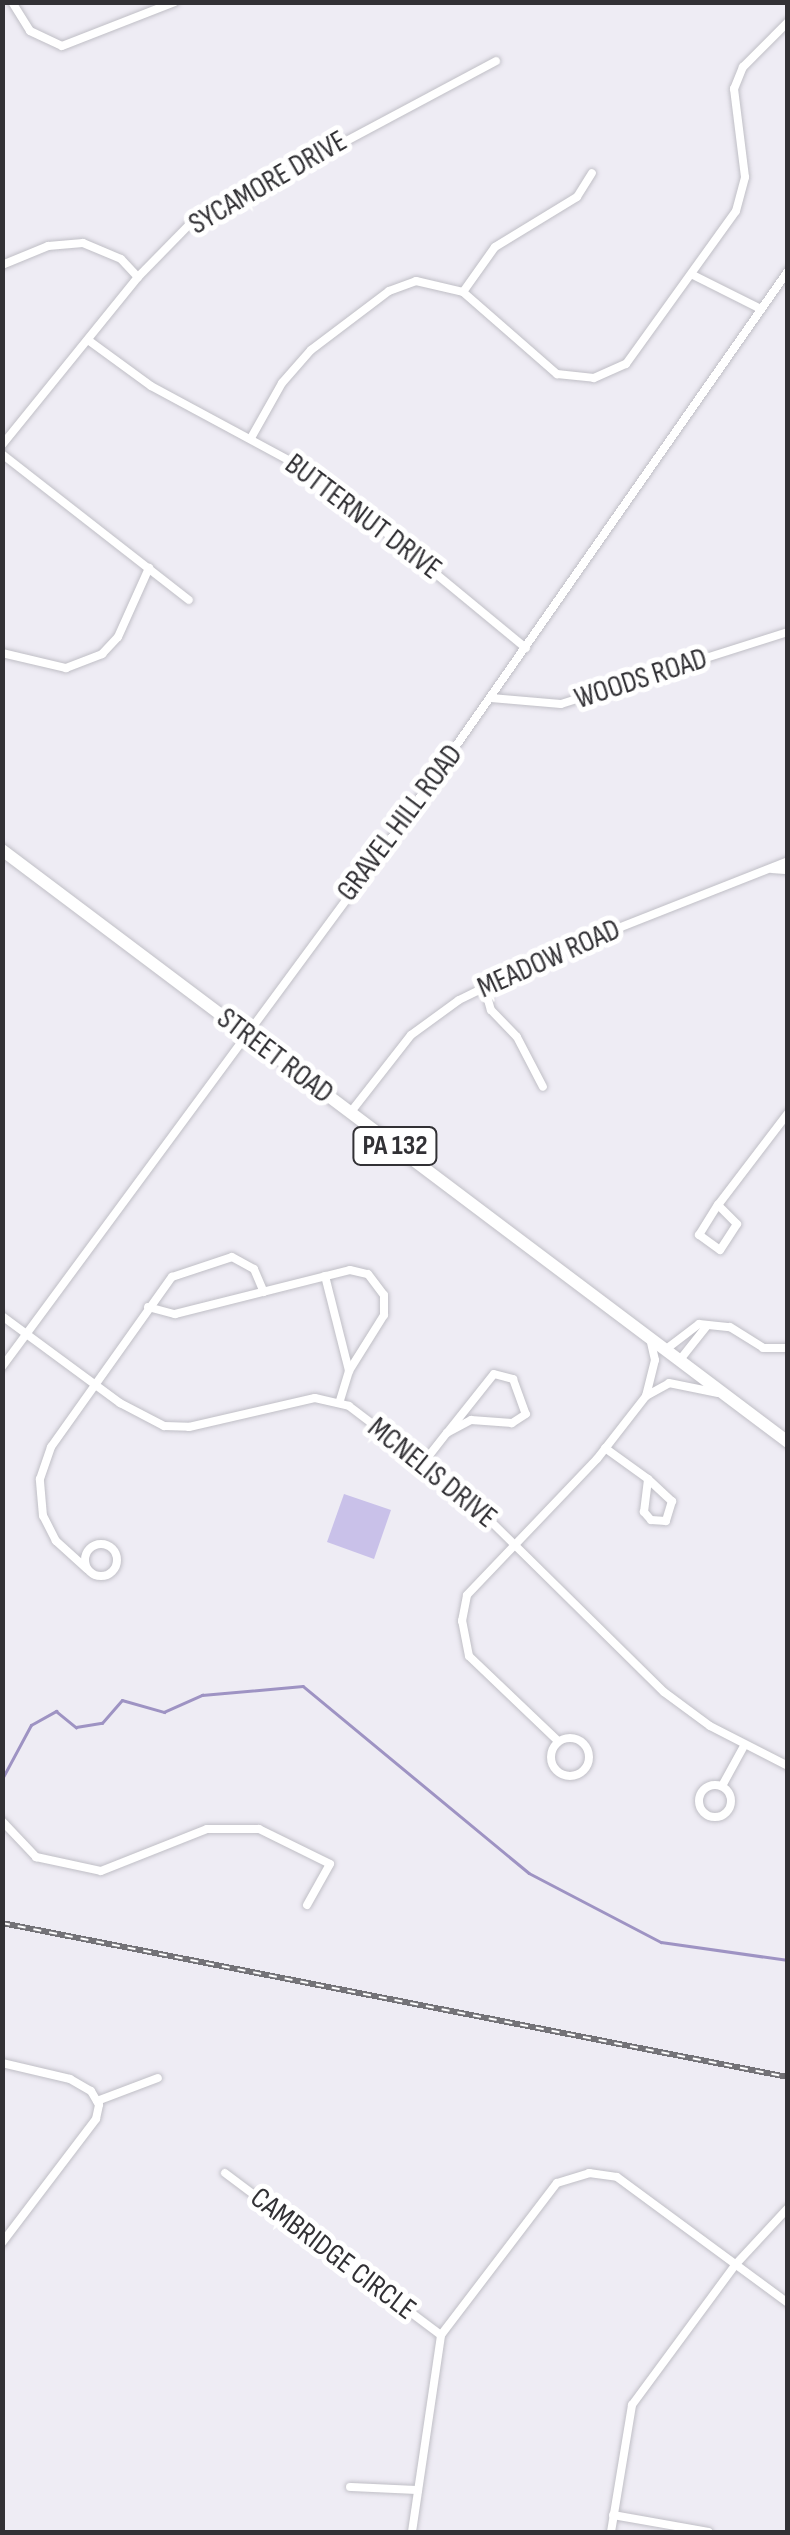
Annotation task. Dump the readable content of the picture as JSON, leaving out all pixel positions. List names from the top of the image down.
{
  "streets": {
    "main road": ["STREET ROAD", "PA 132"],
    "street": [
      "SYCAMORE DRIVE",
      "BUTTERNUT DRIVE",
      "WOODS ROAD",
      "GRAVEL HILL ROAD",
      "MEADOW ROAD",
      "MCNELIS DRIVE",
      "CAMBRIDGE CIRCLE"
    ]
  },
  "crossings": [
    ["SYCAMORE DRIVE", "BUTTERNUT DRIVE"],
    ["BUTTERNUT DRIVE", "GRAVEL HILL ROAD"],
    ["WOODS ROAD", "GRAVEL HILL ROAD"],
    ["GRAVEL HILL ROAD", "STREET ROAD"],
    ["GRAVEL HILL ROAD", "MCNELIS DRIVE"],
    ["MEADOW ROAD", "STREET ROAD"]
  ]
}
